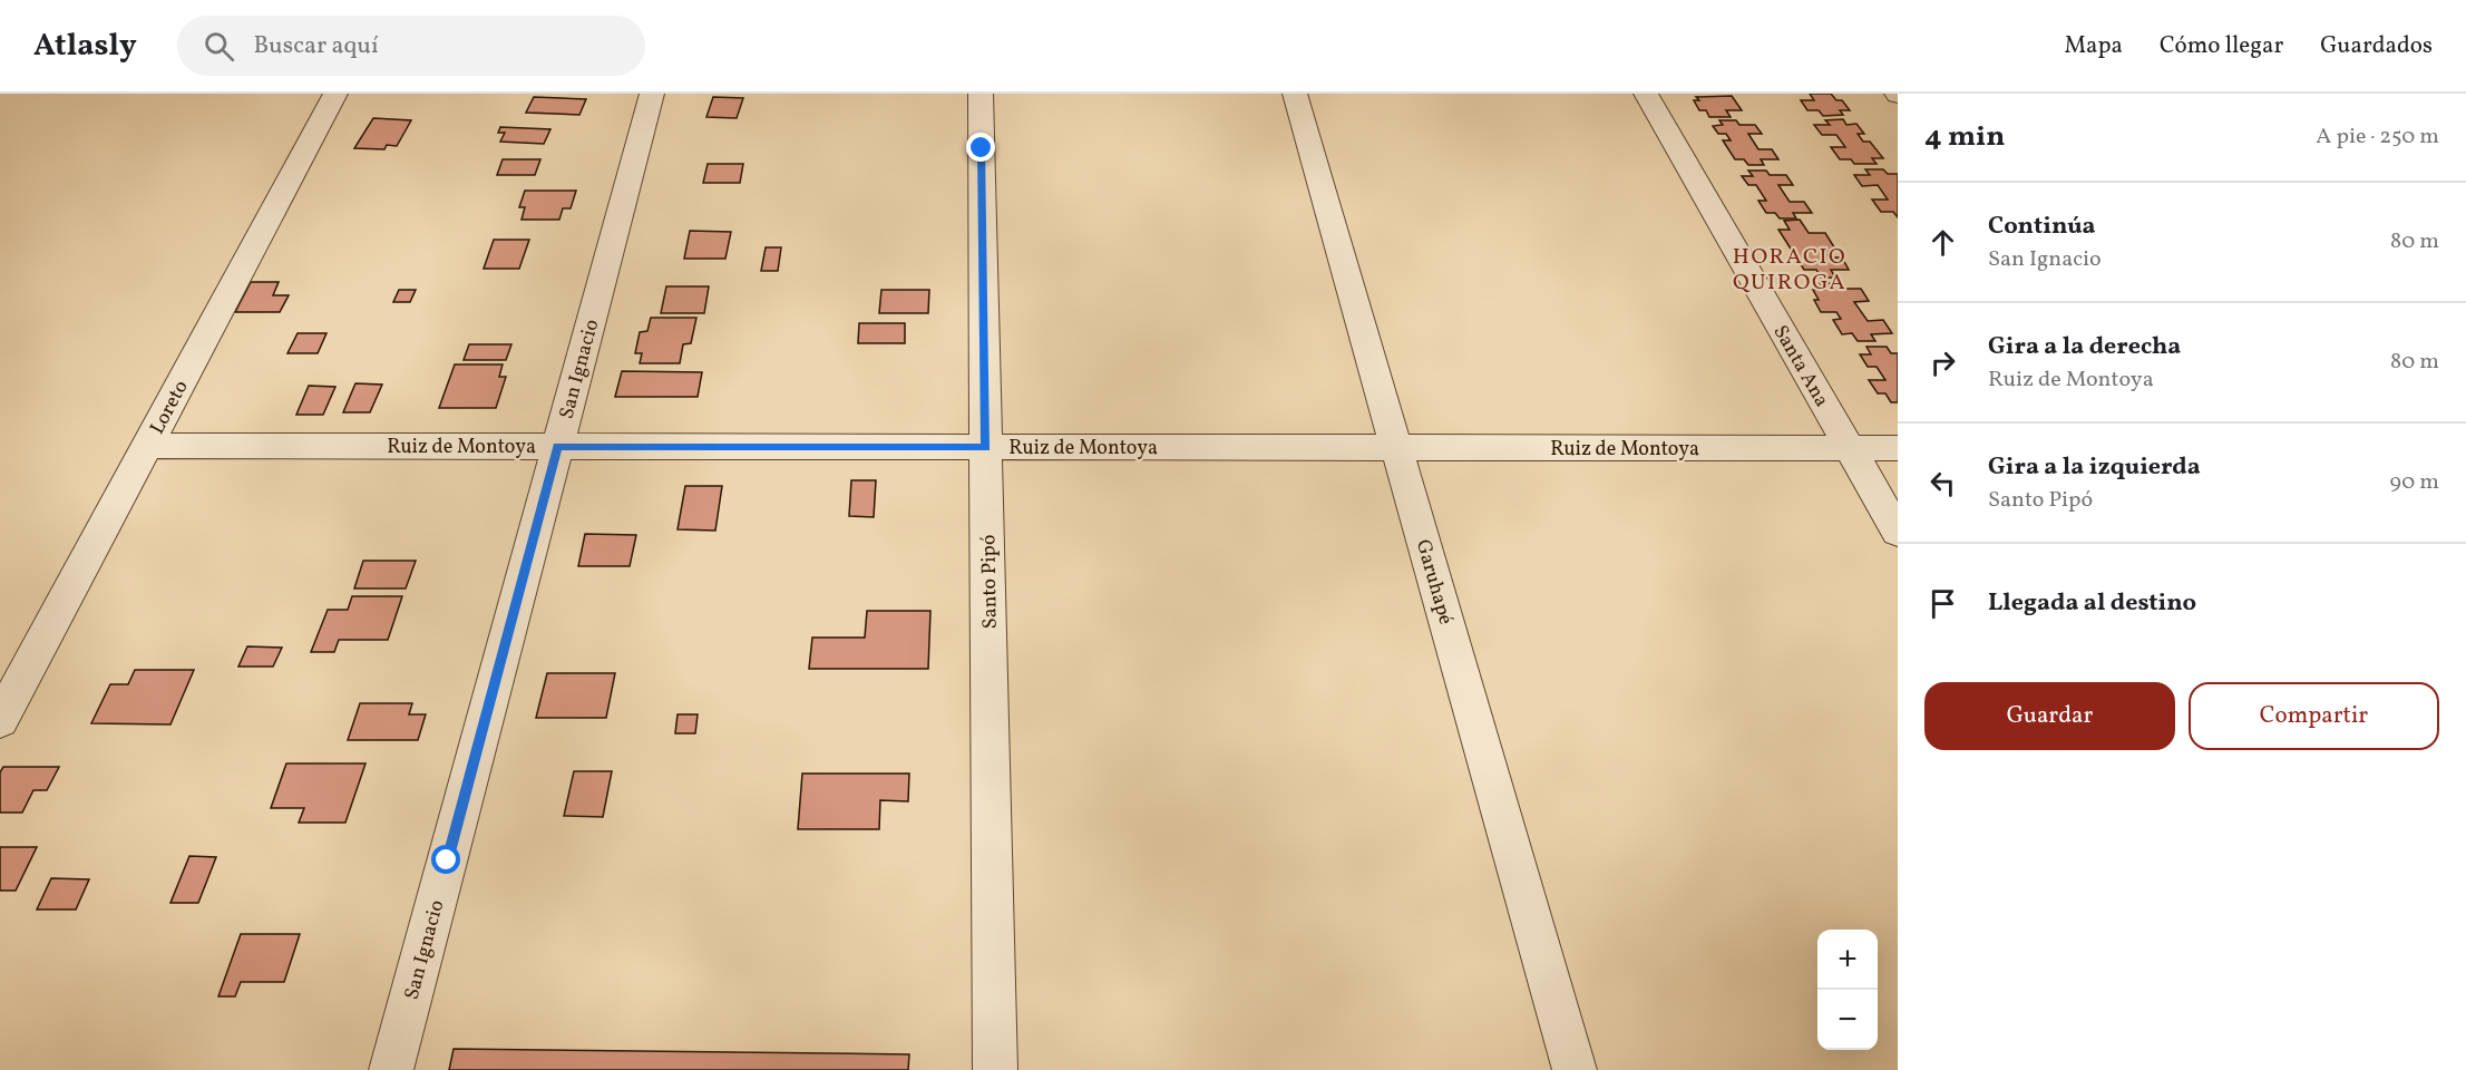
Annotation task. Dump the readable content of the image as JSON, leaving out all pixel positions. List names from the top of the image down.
{
  "streets": {
    "street": [
      "Santa Ana",
      "San Ignacio",
      "Loreto",
      "Ruiz de Montoya",
      "Santo Pipó",
      "Garuhapé"
    ]
  },
  "crossings": [
    ["Santa Ana", "Ruiz de Montoya"],
    ["San Ignacio", "Ruiz de Montoya"],
    ["Loreto", "Ruiz de Montoya"],
    ["Ruiz de Montoya", "Santo Pipó"],
    ["Ruiz de Montoya", "Garuhapé"]
  ],
  "districts": ["HORACIO QUIROGA"],
  "page": {
    "header": "Atlasly",
    "search": "Buscar aquí",
    "nav": ["Mapa", "Cómo llegar", "Guardados"],
    "heading": ["4 min", "A pie · 250 m"],
    "list": [
      ["Continúa", "San Ignacio", "80 m"],
      ["Gira a la derecha", "Ruiz de Montoya", "80 m"],
      ["Gira a la izquierda", "Santo Pipó", "90 m"],
      "Llegada al destino"
    ],
    "buttons": ["Guardar", "Compartir"],
    "map_buttons": ["+", "−"]
  }
}
